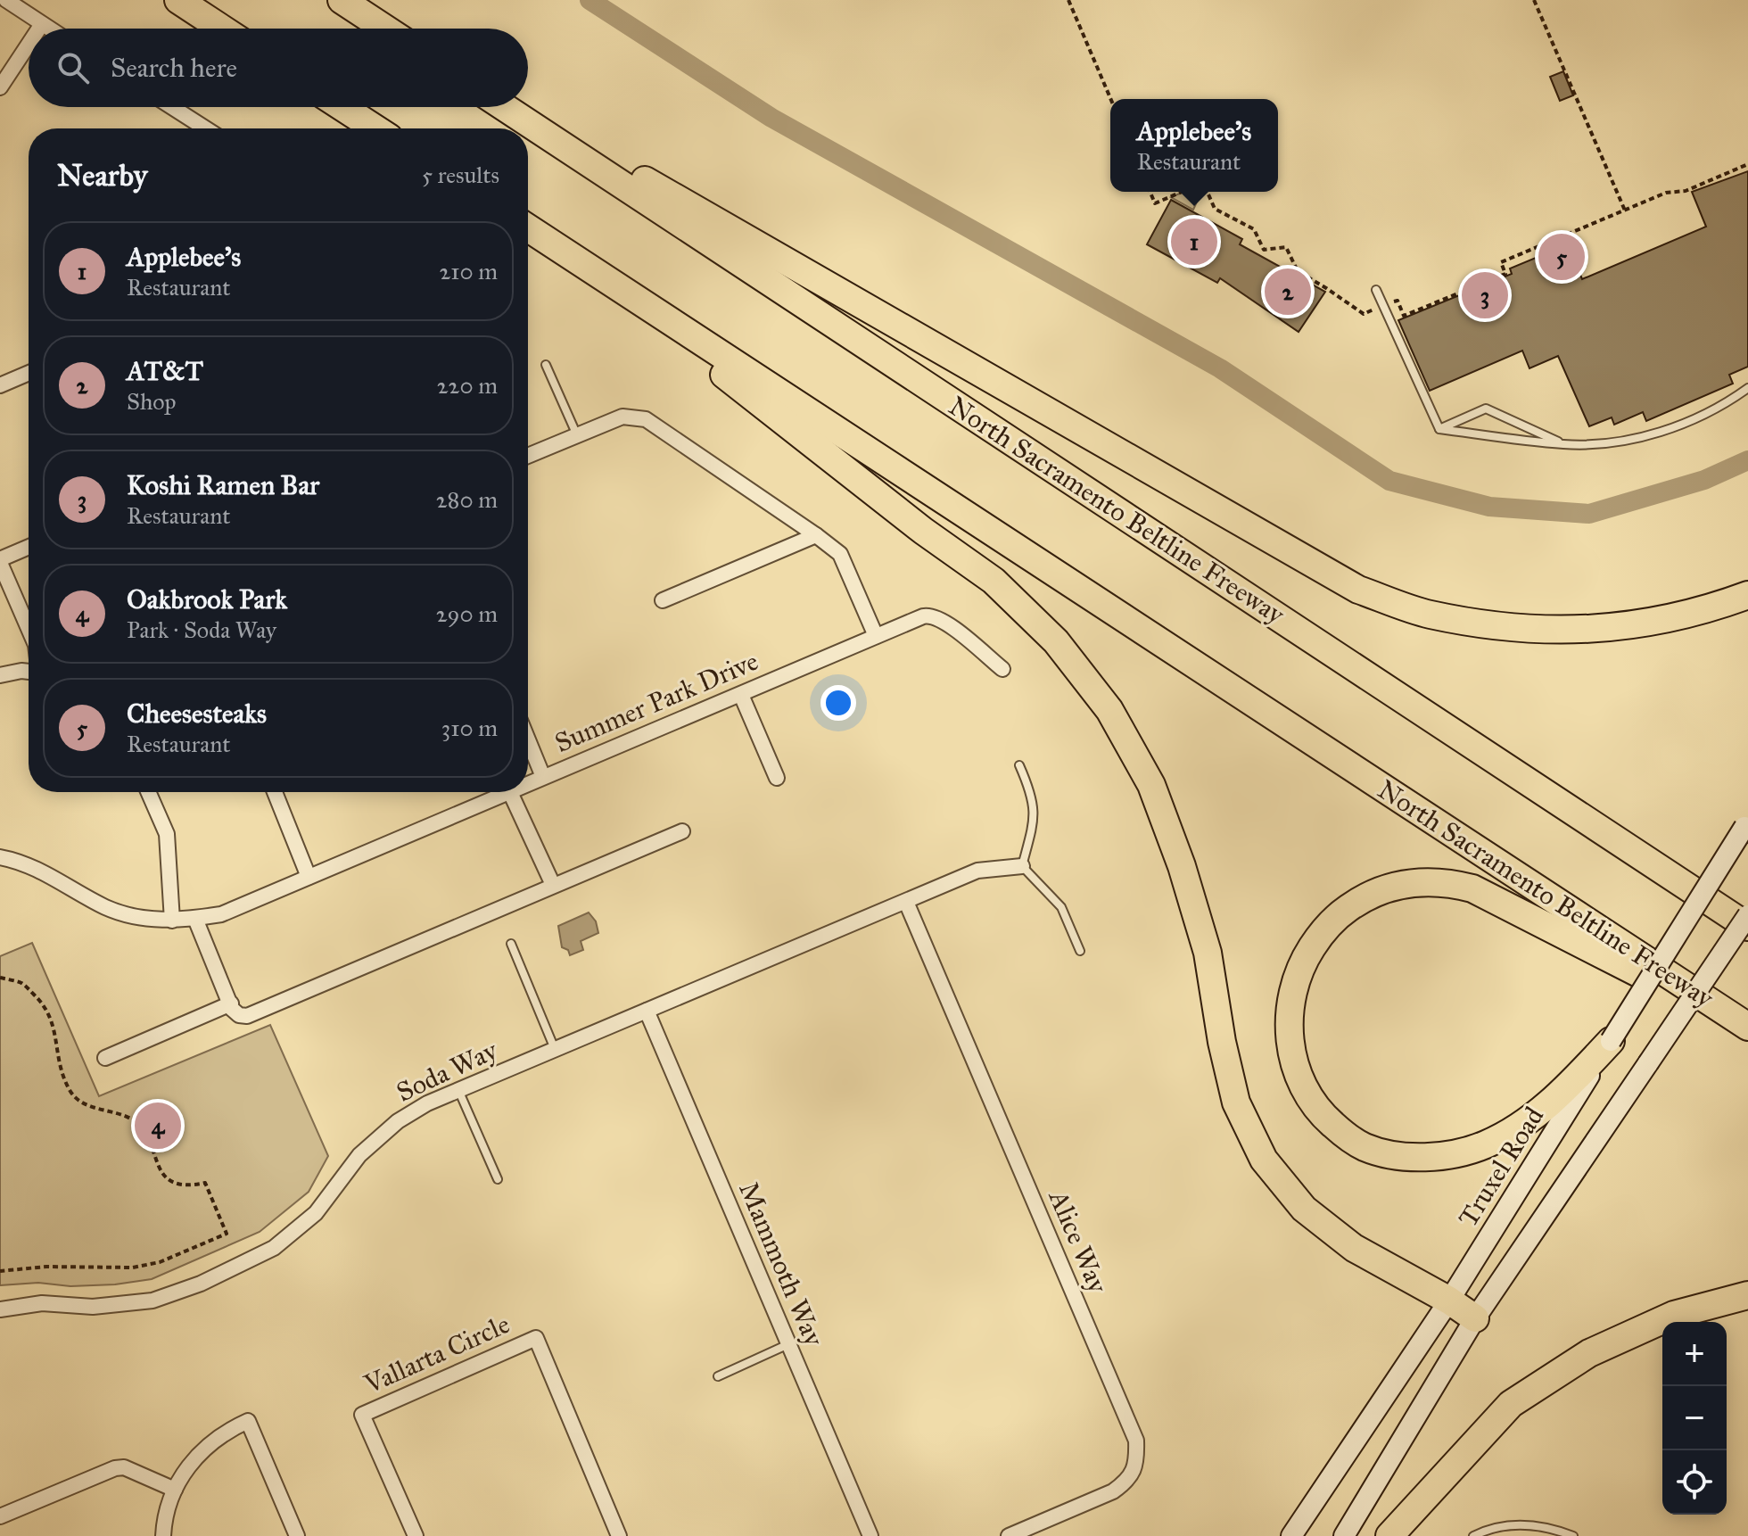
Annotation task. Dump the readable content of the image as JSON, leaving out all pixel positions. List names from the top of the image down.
{
  "streets": {
    "highway": ["North Sacramento Beltline Freeway"],
    "main road": ["Truxel Road"],
    "street": [
      "Summer Park Drive",
      "Soda Way",
      "Alice Way",
      "Mammoth Way",
      "Vallarta Circle"
    ]
  },
  "crossings": [
    ["Soda Way", "Alice Way"],
    ["Soda Way", "Mammoth Way"]
  ],
  "page": {
    "search": "Search here",
    "popup": ["Applebee's", "Restaurant"],
    "heading": ["Nearby", "5 results"],
    "pins": [
      "1",
      "5",
      "2",
      "3",
      "4"
    ],
    "list": [
      {
        "mark": "1",
        "name": "Applebee's",
        "note": "Restaurant",
        "value": "210 m"
      },
      {
        "mark": "2",
        "name": "AT&T",
        "note": "Shop",
        "value": "220 m"
      },
      {
        "mark": "3",
        "name": "Koshi Ramen Bar",
        "note": "Restaurant",
        "value": "280 m"
      },
      {
        "mark": "4",
        "name": "Oakbrook Park",
        "note": "Park · Soda Way",
        "value": "290 m"
      },
      {
        "mark": "5",
        "name": "Cheesesteaks",
        "note": "Restaurant",
        "value": "310 m"
      }
    ],
    "map_buttons": ["+", "−"]
  }
}
